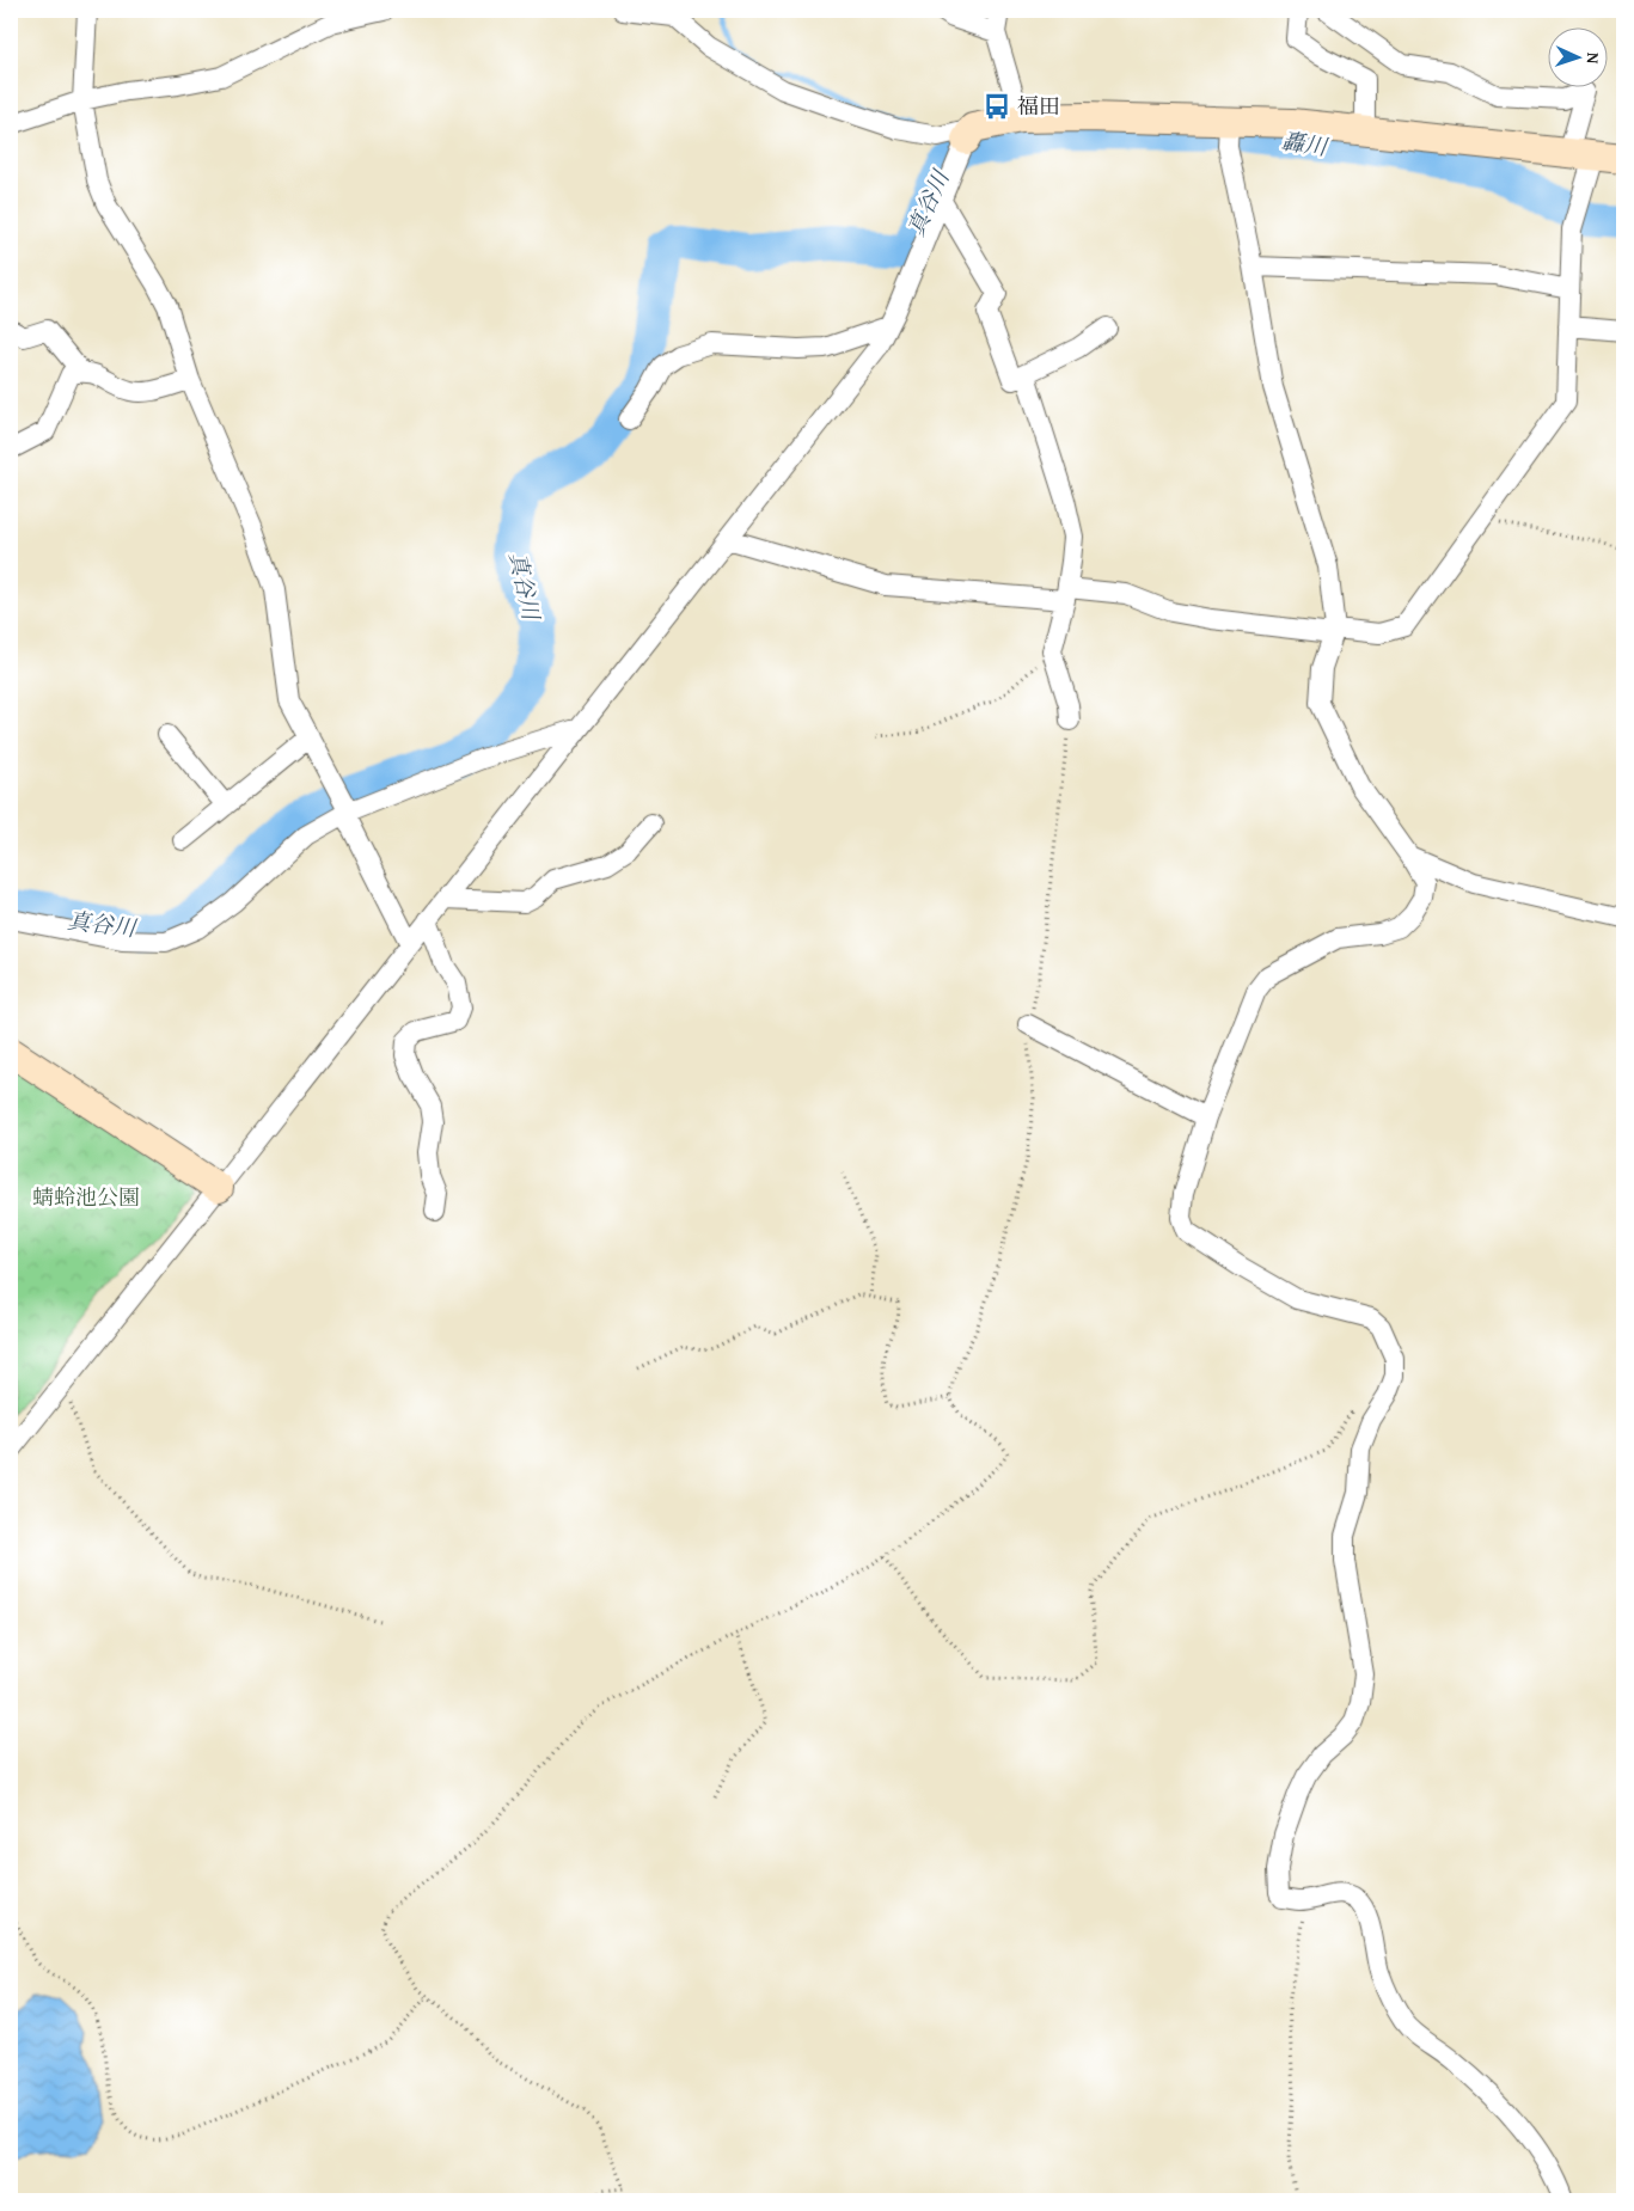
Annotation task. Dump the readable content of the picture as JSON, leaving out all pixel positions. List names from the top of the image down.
{
  "water": ["轟川", "真谷川"],
  "parks": ["蜻蛉池公園"],
  "places": {
    "bus stop": ["福田"]
  },
  "north": "right"
}
